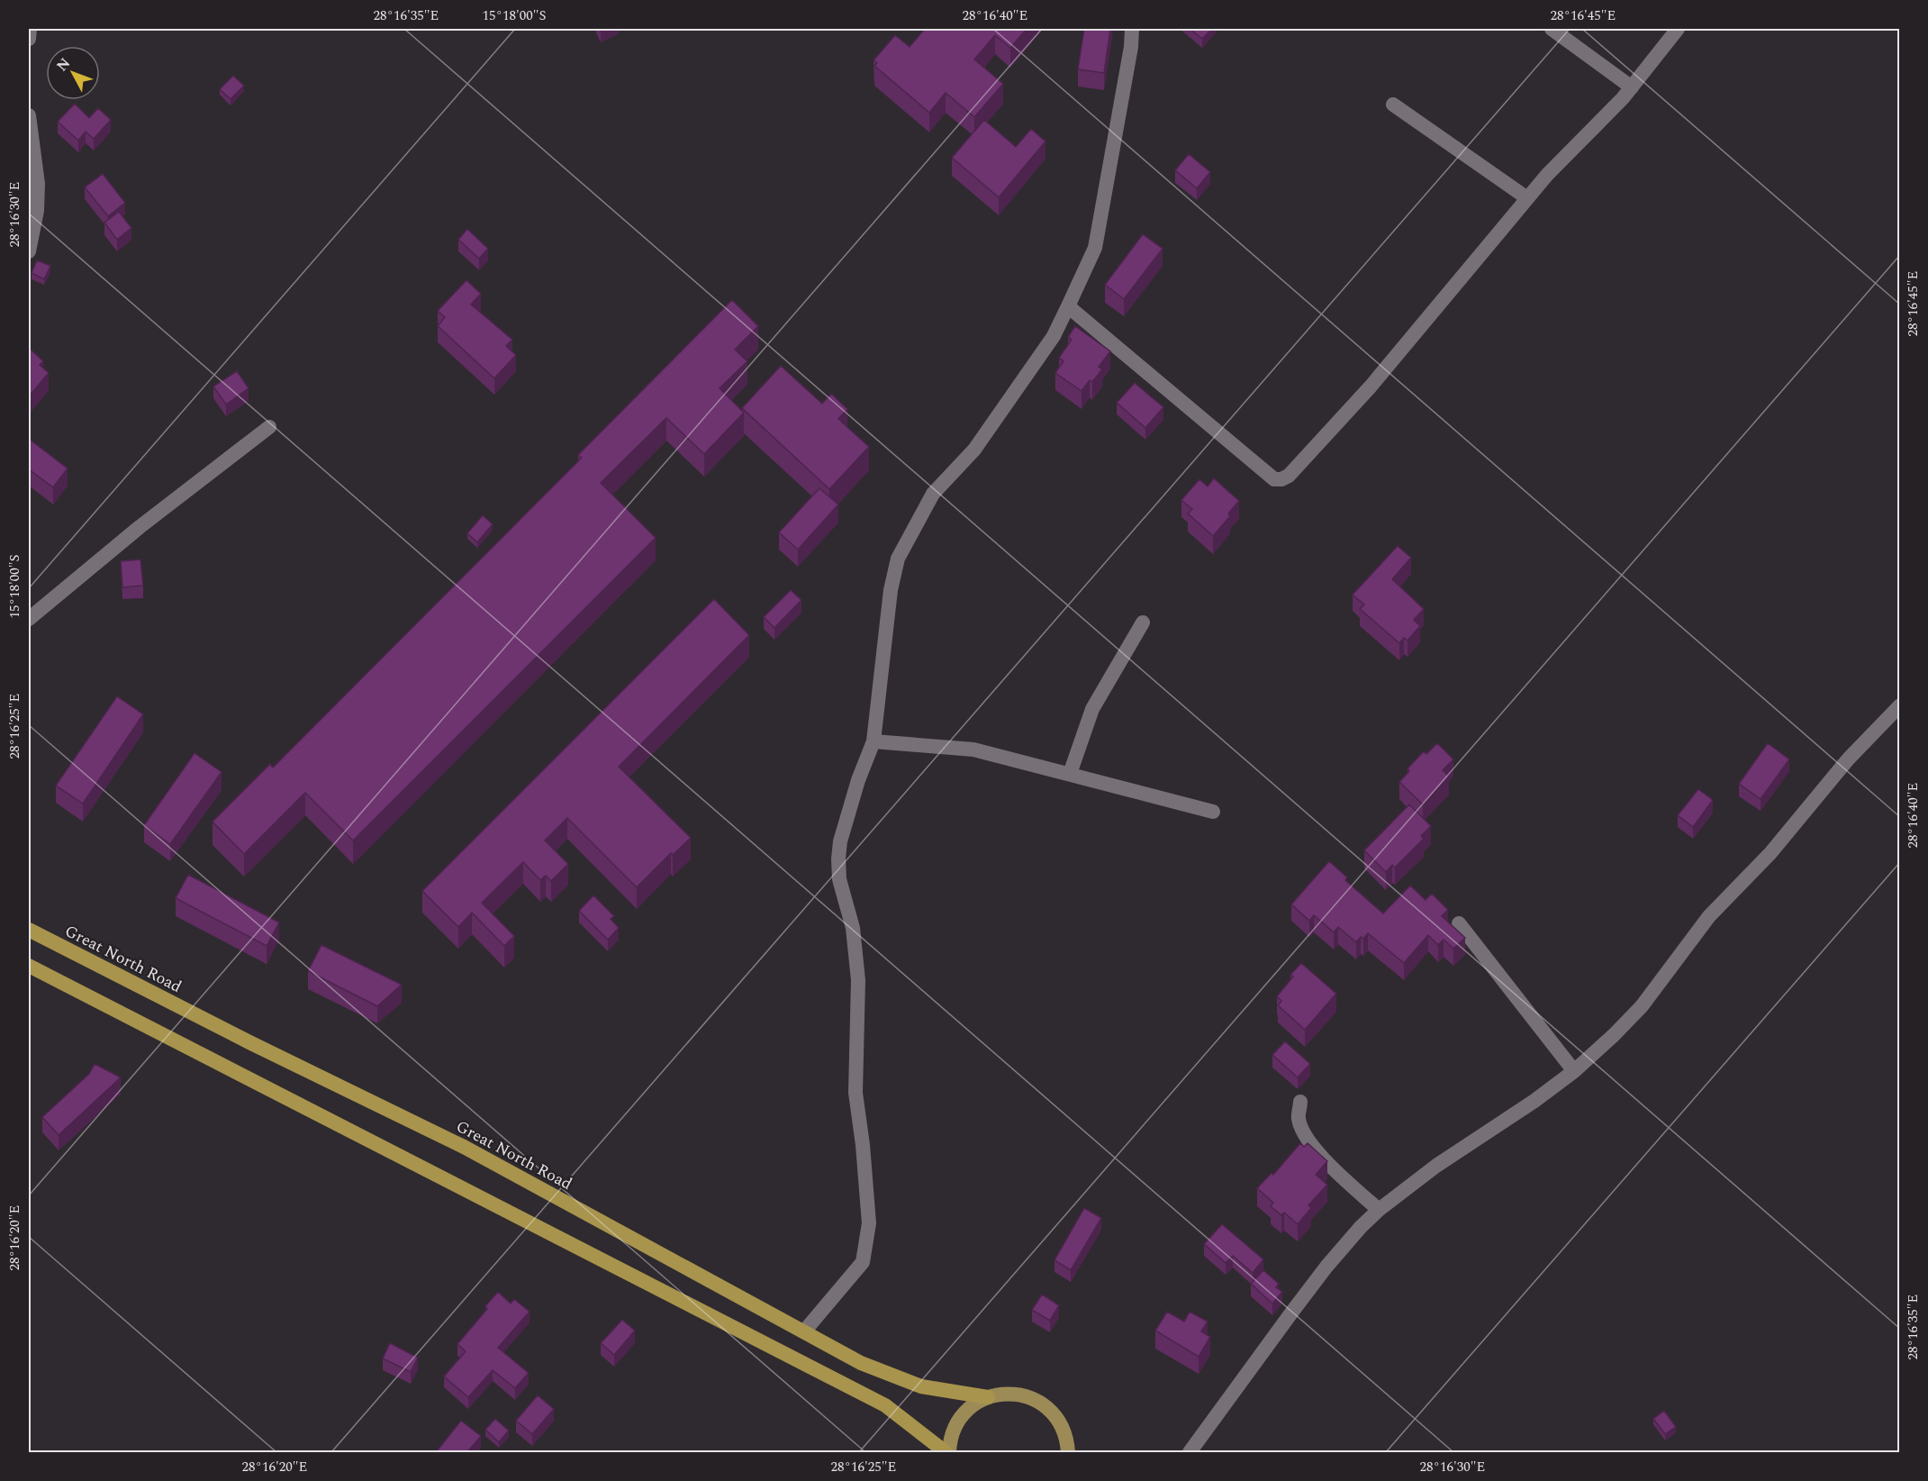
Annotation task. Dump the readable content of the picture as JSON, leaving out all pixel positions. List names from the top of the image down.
{
  "streets": {
    "highway": ["Great North Road"]
  },
  "north": "top left",
  "coordinates": [
    "28°16'35\"E",
    "15°18'00\"S",
    "28°16'40\"E",
    "28°16'45\"E",
    "28°16'30\"E",
    "28°16'25\"E",
    "28°16'20\"E"
  ]
}
